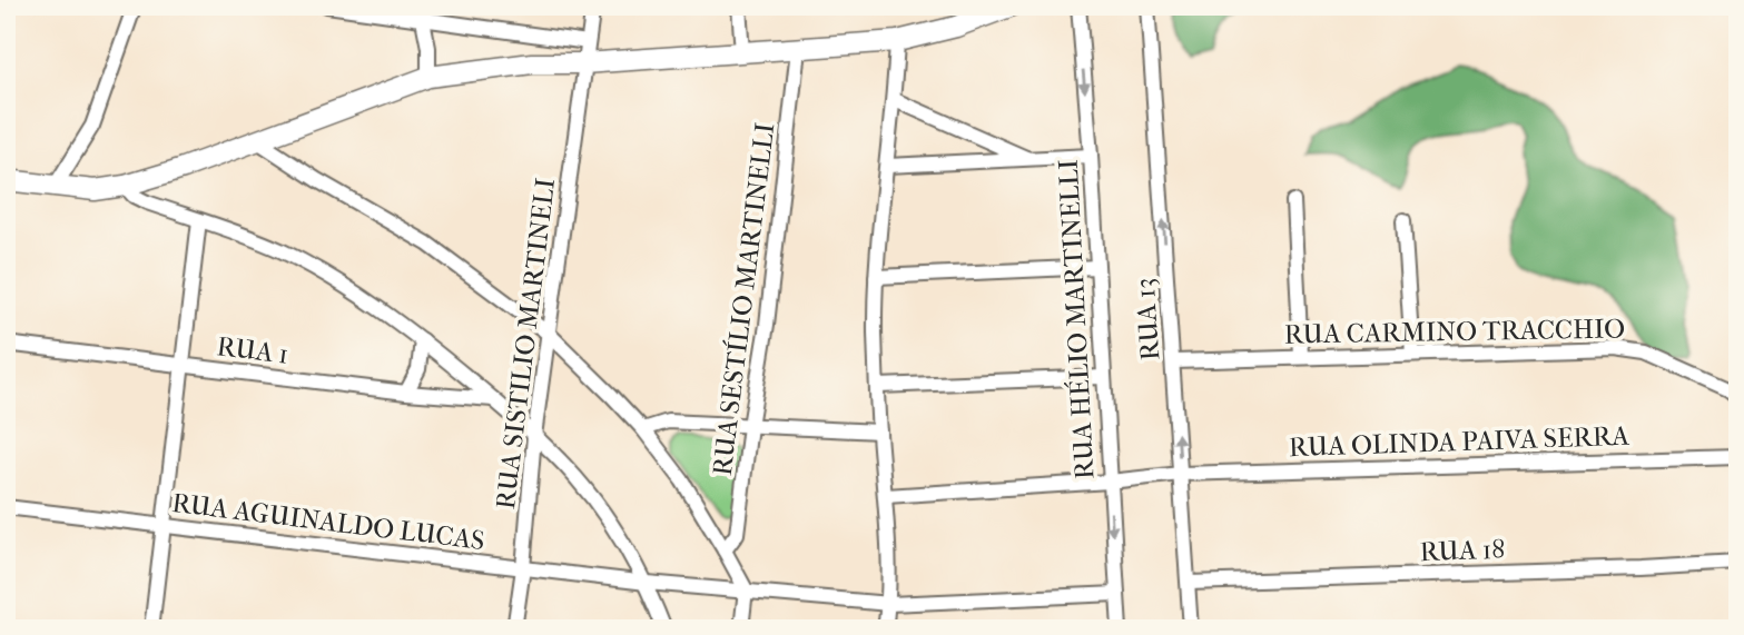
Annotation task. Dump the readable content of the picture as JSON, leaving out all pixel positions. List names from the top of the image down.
{
  "streets": {
    "street": [
      "RUA SESTÍLIO MARTINELLI",
      "RUA HÉLIO MARTINELLI",
      "RUA 13",
      "RUA CARMINO TRACCHIO",
      "RUA SISTILIO MARTINELI",
      "RUA 1",
      "RUA OLINDA PAIVA SERRA",
      "RUA AGUINALDO LUCAS",
      "RUA 18"
    ]
  },
  "crossings": [
    ["RUA HÉLIO MARTINELLI", "RUA OLINDA PAIVA SERRA"],
    ["RUA 13", "RUA CARMINO TRACCHIO"],
    ["RUA 13", "RUA OLINDA PAIVA SERRA"],
    ["RUA 13", "RUA 18"],
    ["RUA SISTILIO MARTINELI", "RUA AGUINALDO LUCAS"]
  ],
  "one_way": ["RUA HÉLIO MARTINELLI", "RUA 13"]
}
